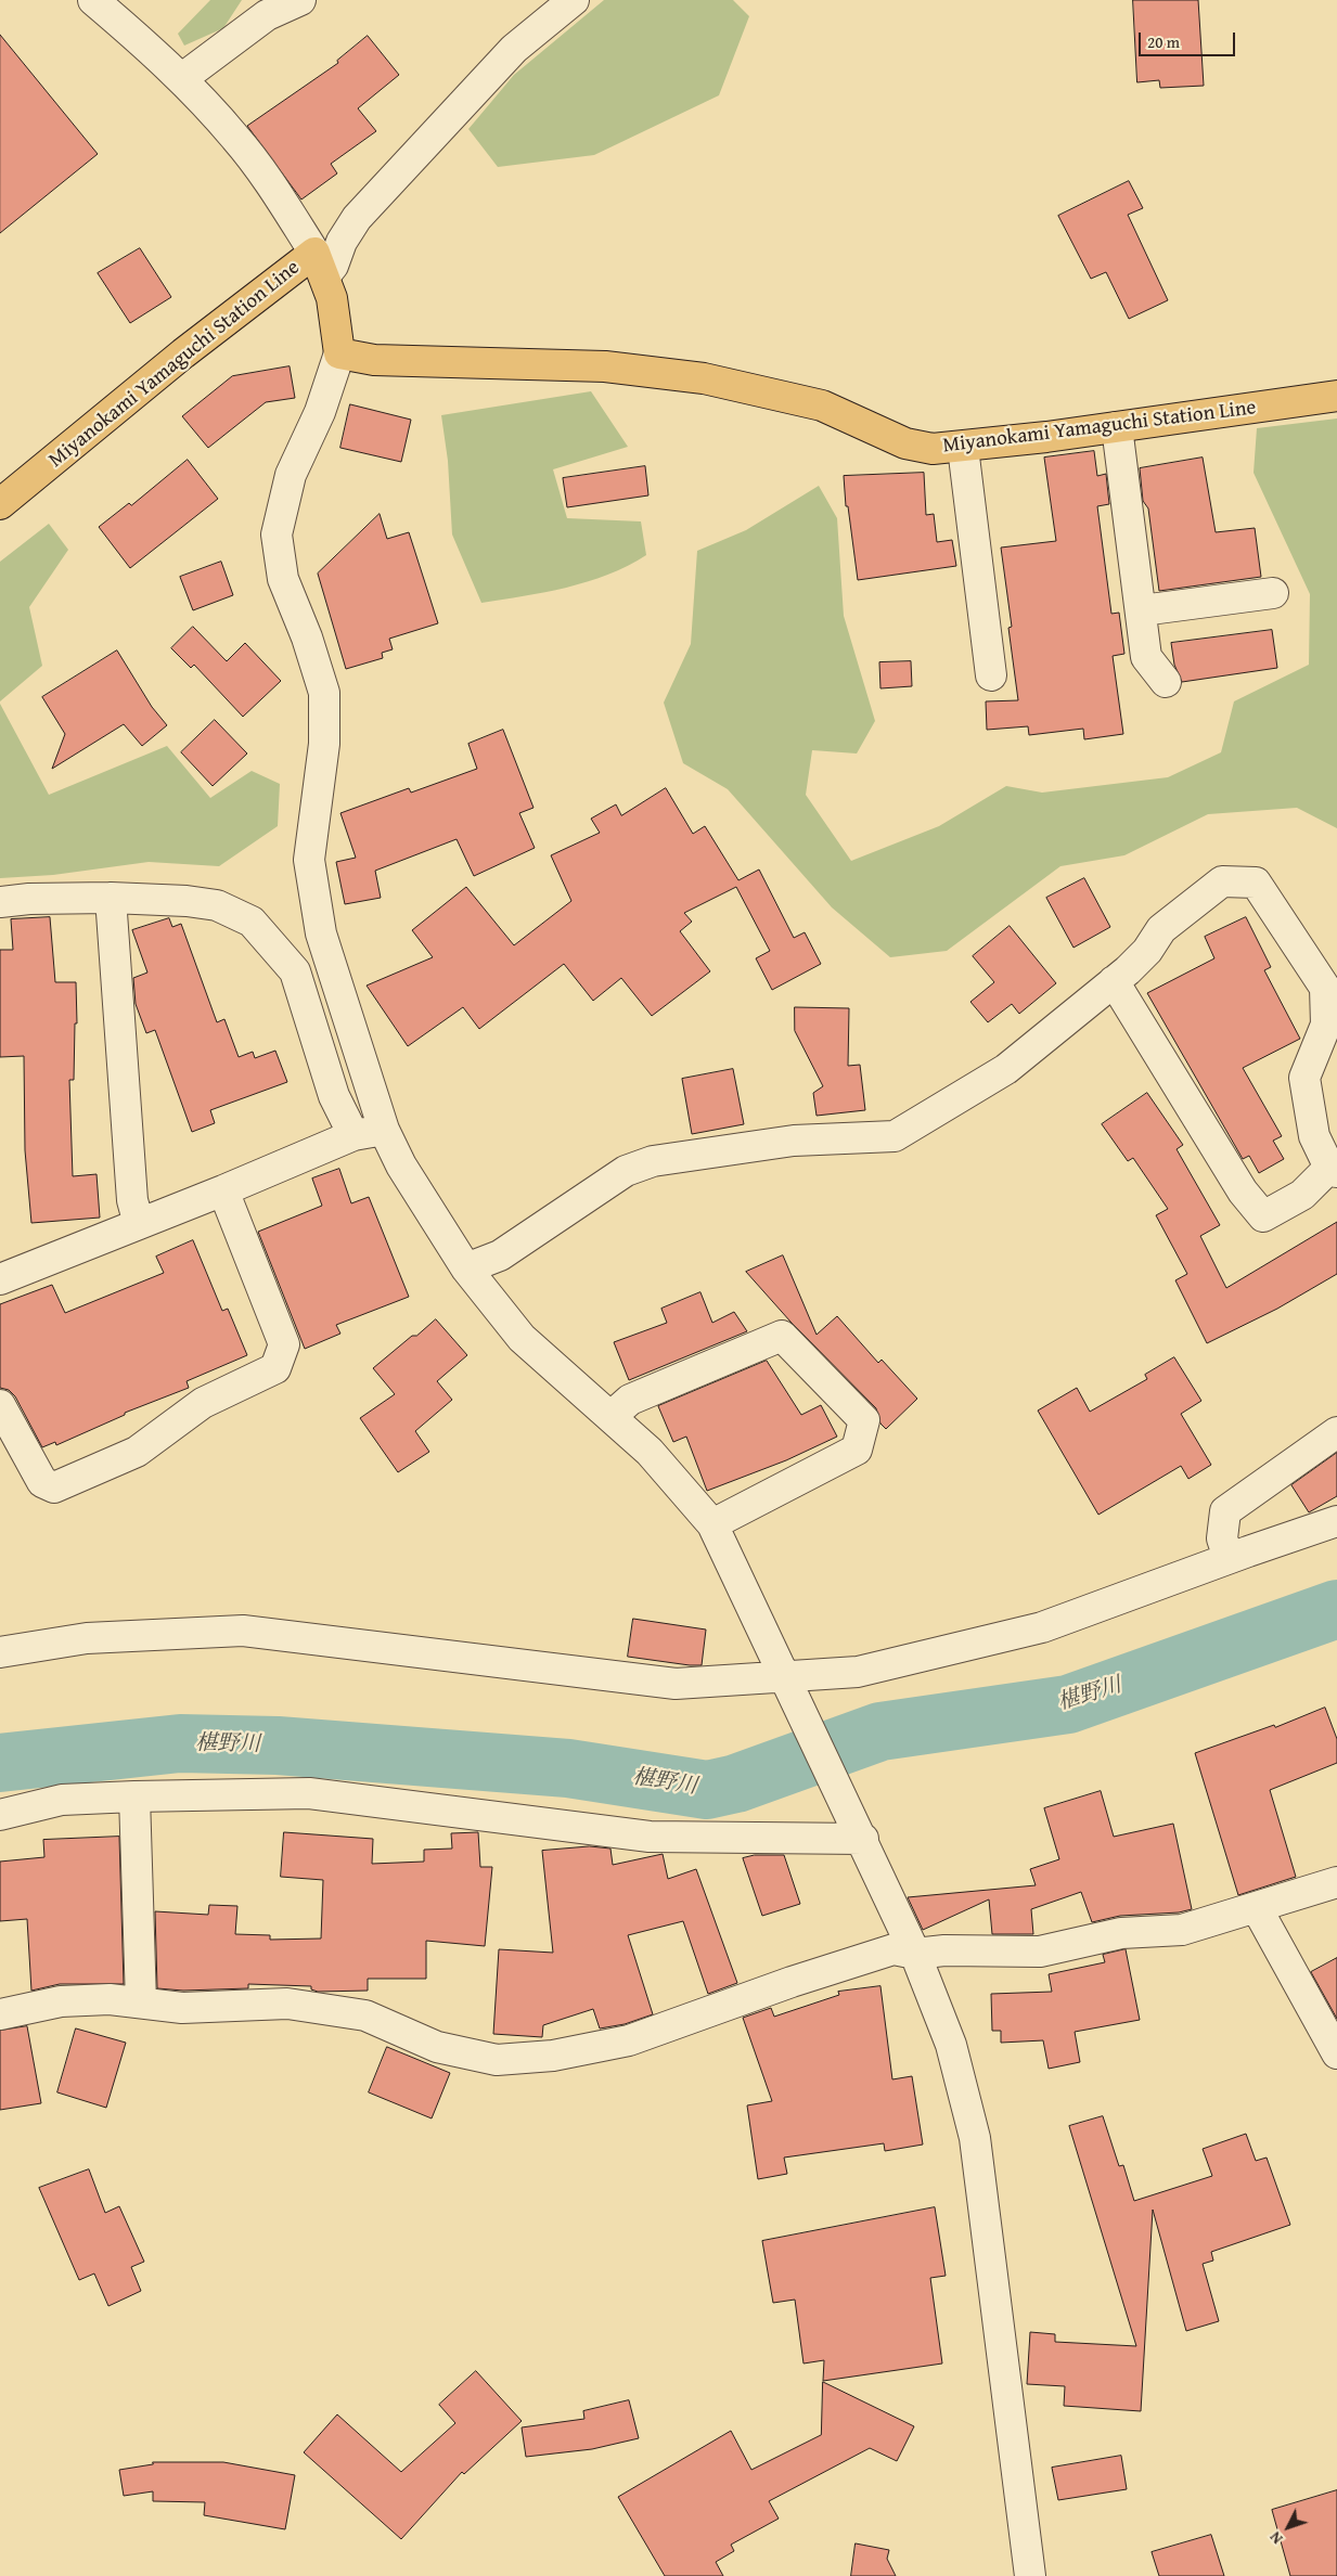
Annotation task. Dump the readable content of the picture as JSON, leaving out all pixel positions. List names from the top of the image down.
{
  "streets": {
    "main road": ["Miyanokami Yamaguchi Station Line"]
  },
  "water": ["椹野川"],
  "scale_bar": "20 m",
  "north": "bottom left"
}
